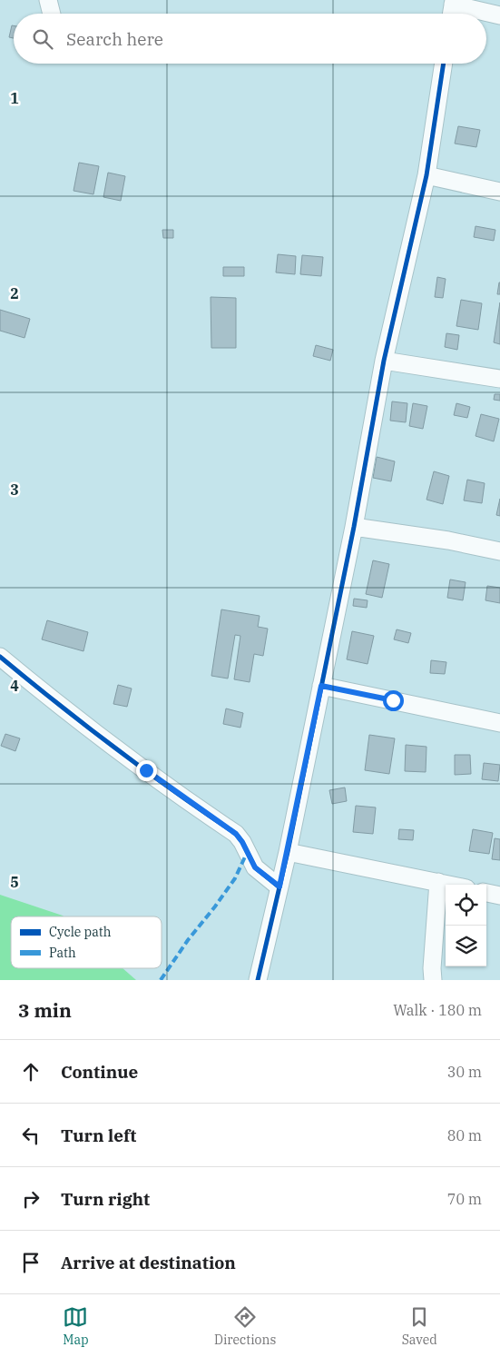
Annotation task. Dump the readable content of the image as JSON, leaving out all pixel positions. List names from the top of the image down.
{
  "legend": ["Cycle path", "Path"],
  "page": {
    "search": "Search here",
    "heading": ["3 min", "Walk · 180 m"],
    "list": [
      ["Continue", "30 m"],
      ["Turn left", "80 m"],
      ["Turn right", "70 m"],
      "Arrive at destination"
    ],
    "nav": ["Map", "Directions", "Saved"]
  },
  "grid": {
    "rows": [
      "1",
      "2",
      "3",
      "4",
      "5"
    ]
  }
}
